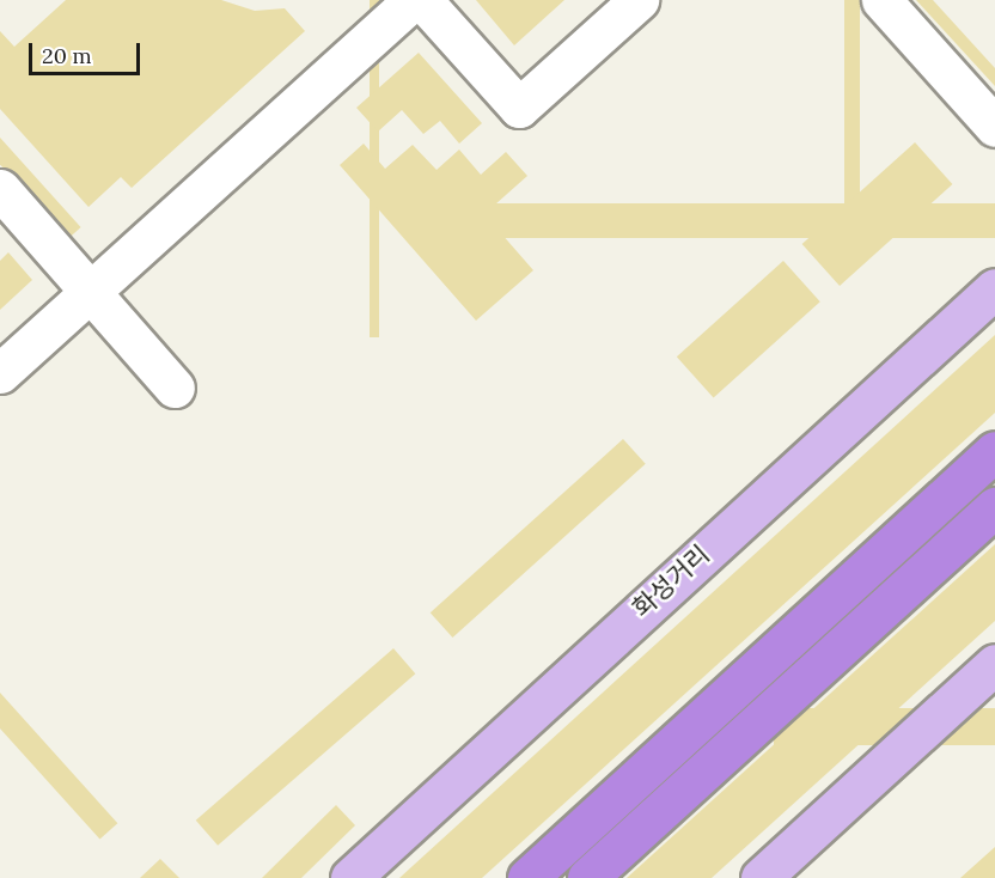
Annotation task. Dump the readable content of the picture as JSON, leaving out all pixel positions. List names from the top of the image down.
{
  "streets": {
    "main road": ["화성거리"]
  },
  "scale_bar": "20 m"
}
